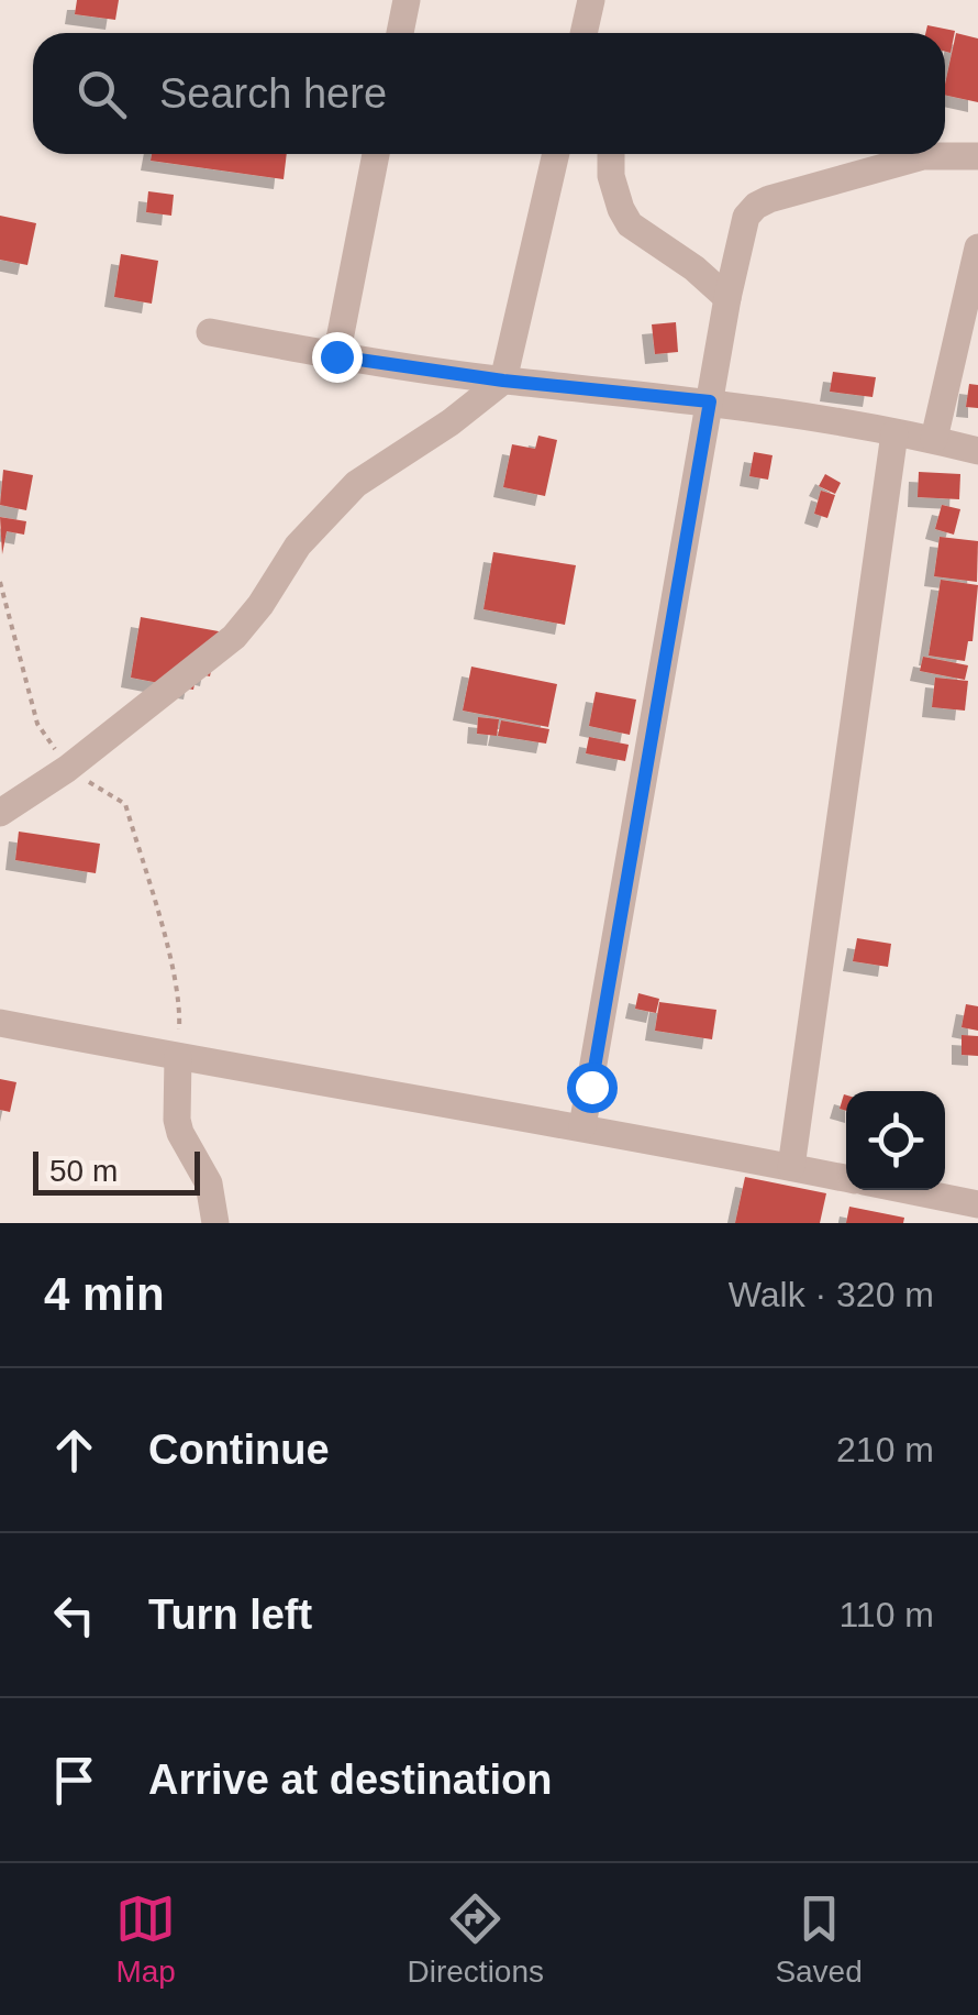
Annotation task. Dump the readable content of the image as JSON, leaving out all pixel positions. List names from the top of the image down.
{
  "scale_bar": "50 m",
  "page": {
    "search": "Search here",
    "scale": "50 m",
    "heading": ["4 min", "Walk · 320 m"],
    "list": [
      ["Continue", "210 m"],
      ["Turn left", "110 m"],
      "Arrive at destination"
    ],
    "nav": ["Map", "Directions", "Saved"]
  }
}
